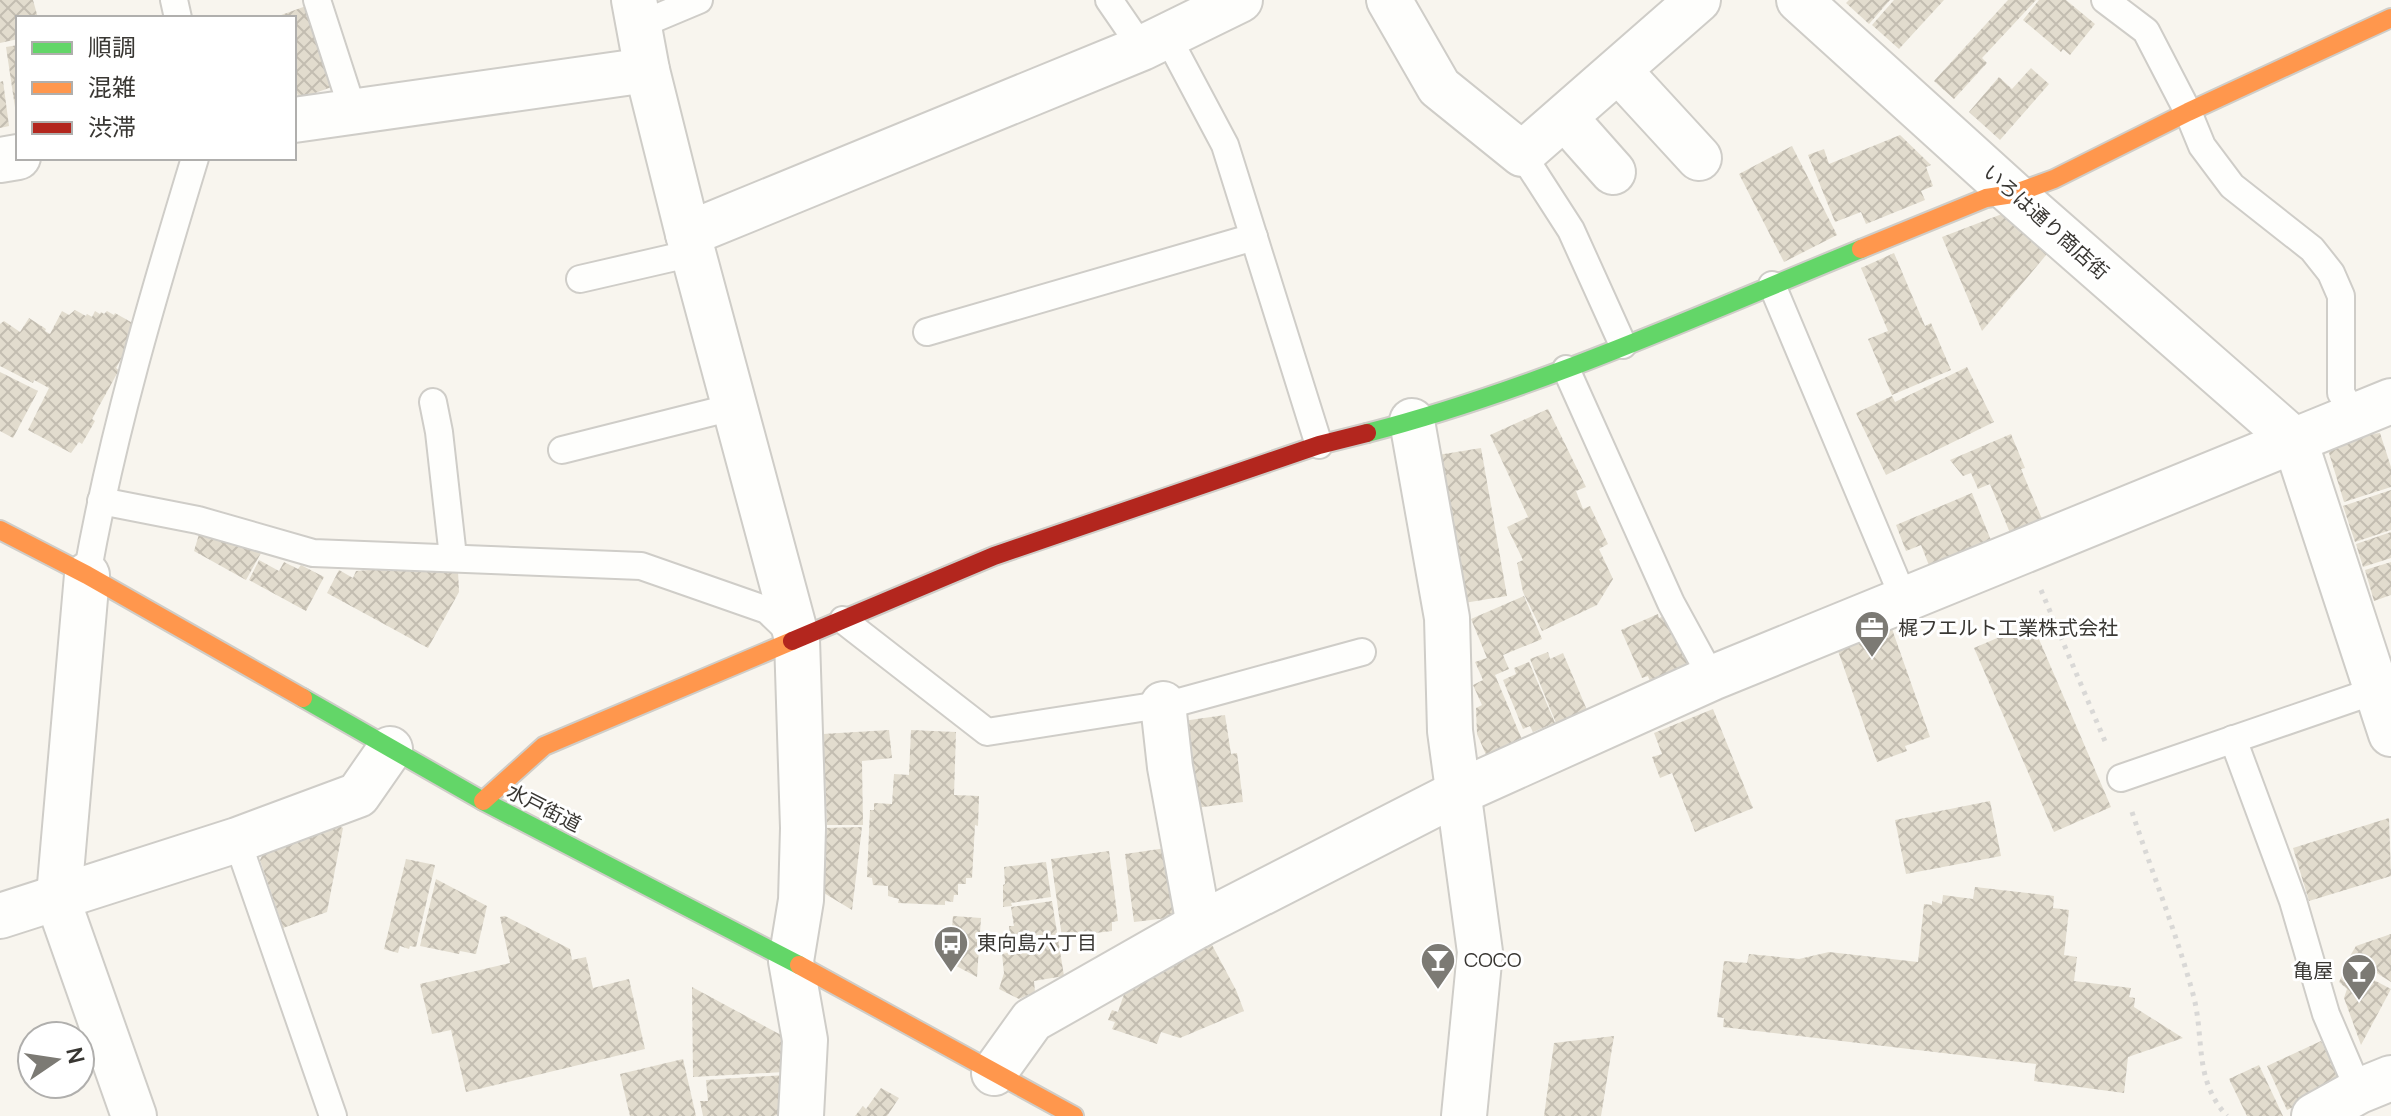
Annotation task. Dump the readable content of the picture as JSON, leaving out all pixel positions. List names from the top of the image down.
{
  "streets": {
    "main road": ["水戸街道"],
    "street": ["いろは通り商店街"]
  },
  "places": {
    "office": ["梶フエルト工業株式会社"],
    "bus stop": ["東向島六丁目"],
    "bar": ["COCO", "亀屋"]
  },
  "legend": ["順調", "混雑", "渋滞"],
  "north": "right"
}
